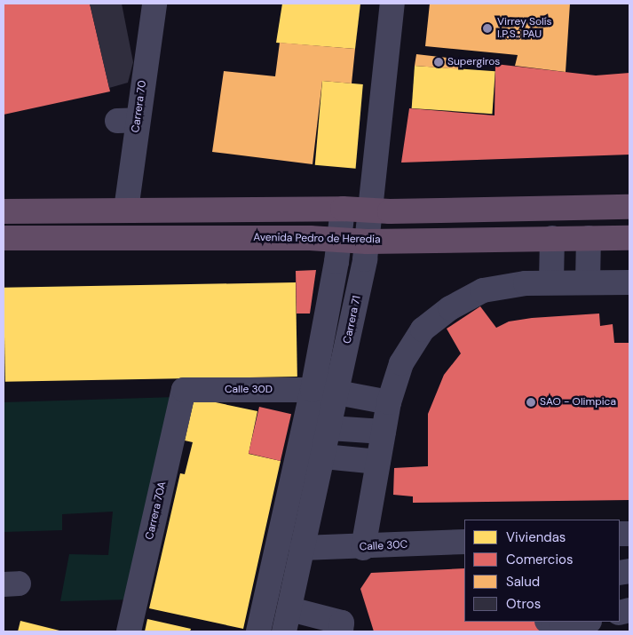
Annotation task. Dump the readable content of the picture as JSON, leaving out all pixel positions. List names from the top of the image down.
{
  "streets": {
    "highway": ["Avenida Pedro de Heredia"],
    "street": [
      "Carrera 70",
      "Carrera 71",
      "Calle 30D",
      "Carrera 70A",
      "Calle 30C"
    ]
  },
  "crossings": [
    ["Avenida Pedro de Heredia", "Carrera 71"],
    ["Carrera 71", "Calle 30C"],
    ["Calle 30D", "Carrera 70A"]
  ],
  "places": ["Virrey Solís I.P.S.: PAU", "Supergiros", "SAO - Olimpica"],
  "legend": [
    "Viviendas",
    "Comercios",
    "Salud",
    "Otros"
  ]
}
